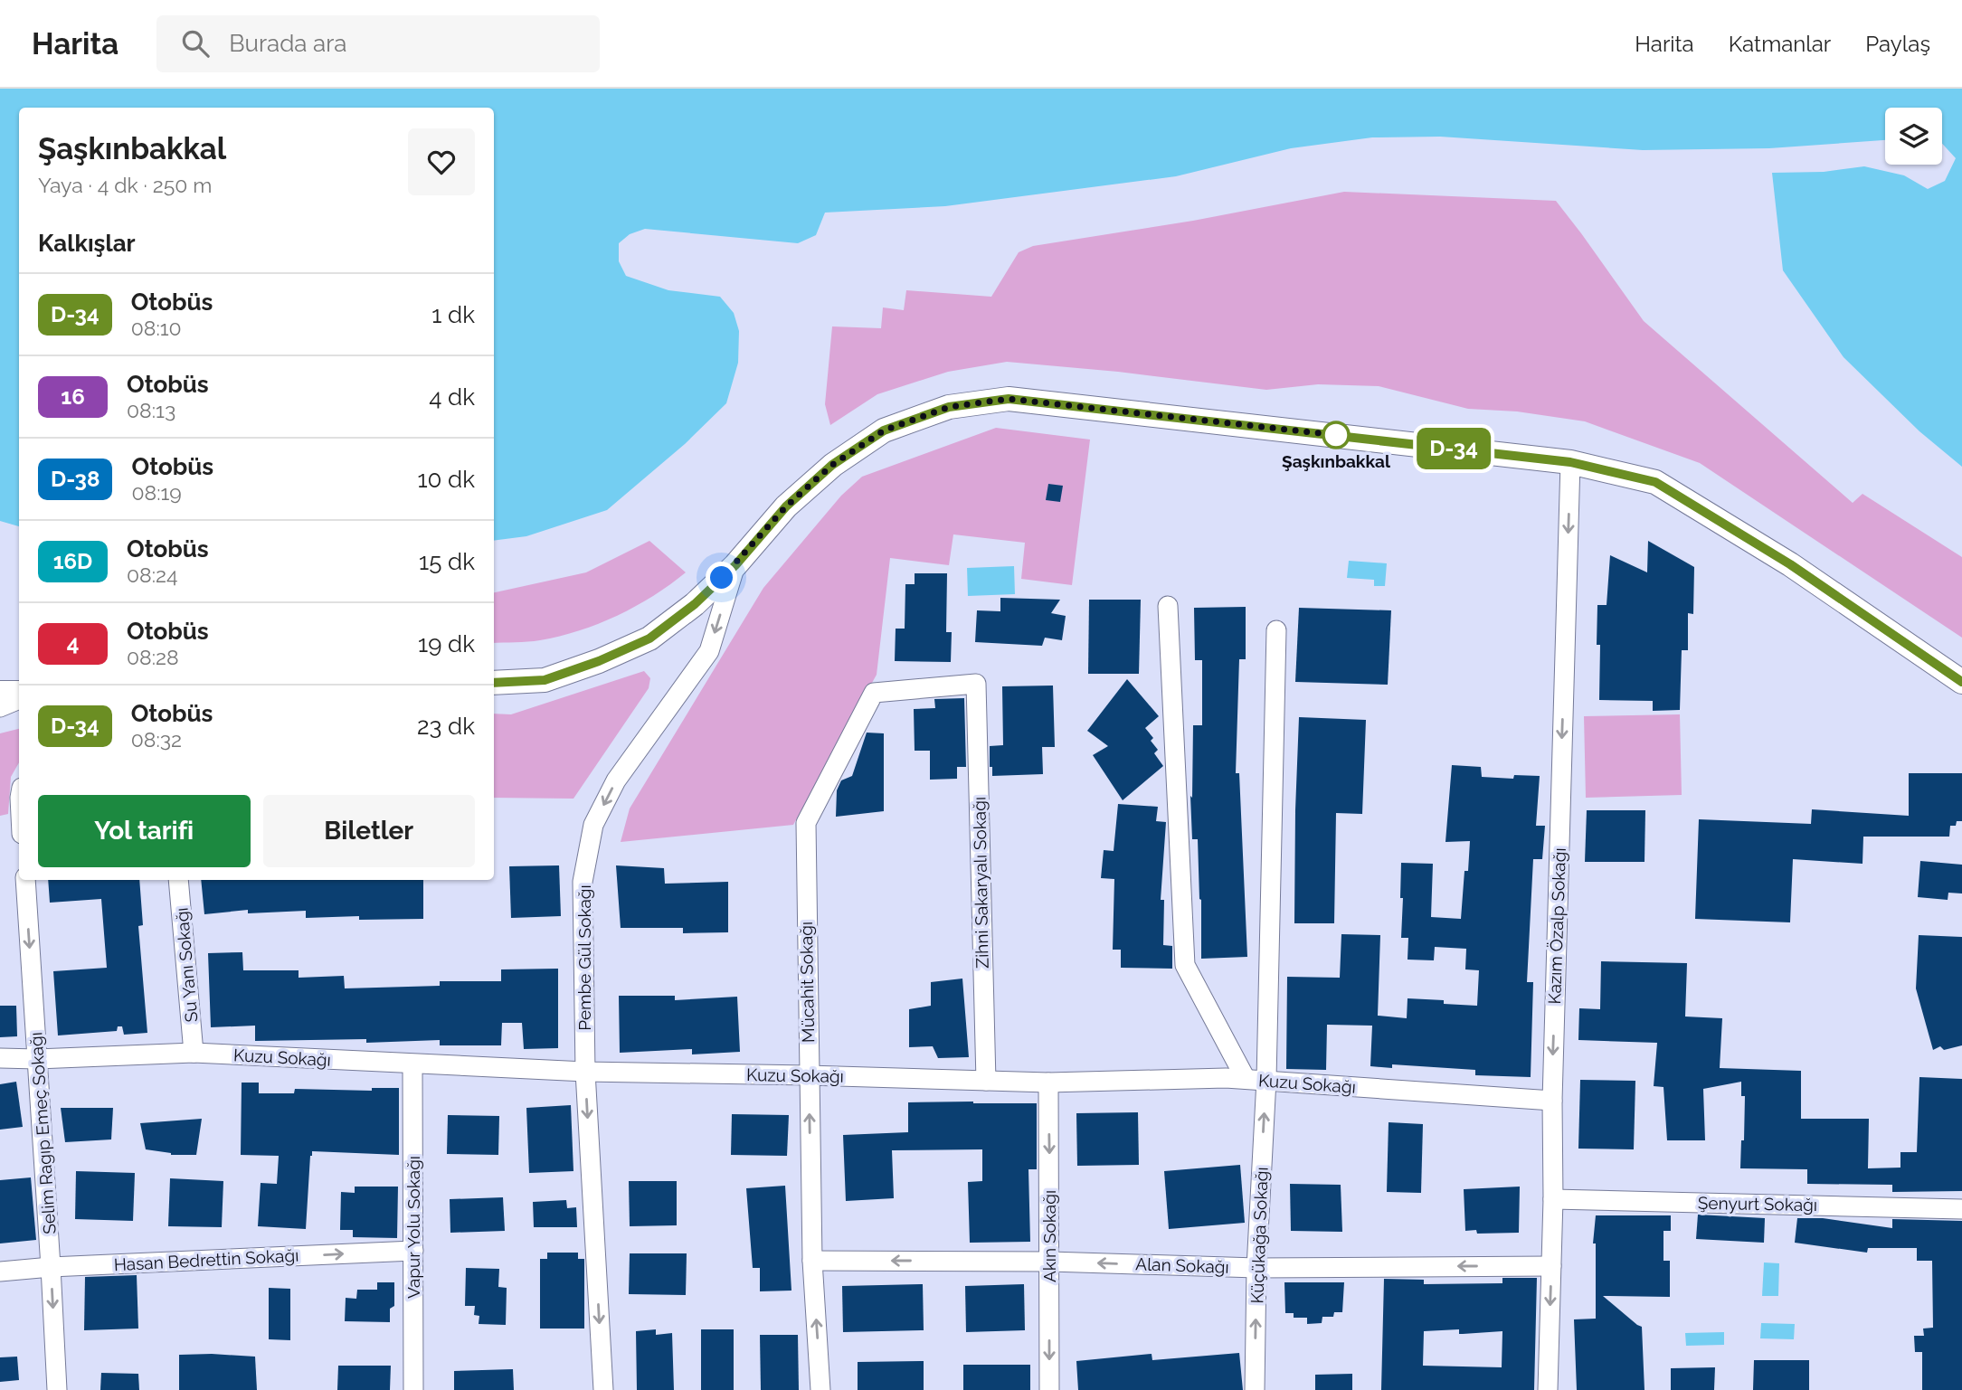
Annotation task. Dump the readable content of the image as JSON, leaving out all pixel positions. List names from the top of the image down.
{
  "streets": {
    "street": [
      "Zihni Sakaryalı Sokağı",
      "Kazım Özalp Sokağı",
      "Pembe Gül Sokağı",
      "Su Yanı Sokağı",
      "Mücahit Sokağı",
      "Kuzu Sokağı",
      "Selim Ragıp Emeç Sokağı",
      "Şenyurt Sokağı",
      "Vapur Yolu Sokağı",
      "Küçükağa Sokağı",
      "Akın Sokağı",
      "Hasan Bedrettin Sokağı",
      "Alan Sokağı"
    ]
  },
  "crossings": [
    ["Zihni Sakaryalı Sokağı", "Mücahit Sokağı"],
    ["Zihni Sakaryalı Sokağı", "Kuzu Sokağı"],
    ["Kazım Özalp Sokağı", "Kuzu Sokağı"],
    ["Kazım Özalp Sokağı", "Şenyurt Sokağı"],
    ["Kazım Özalp Sokağı", "Alan Sokağı"],
    ["Pembe Gül Sokağı", "Kuzu Sokağı"],
    ["Su Yanı Sokağı", "Kuzu Sokağı"],
    ["Mücahit Sokağı", "Kuzu Sokağı"],
    ["Mücahit Sokağı", "Alan Sokağı"],
    ["Kuzu Sokağı", "Selim Ragıp Emeç Sokağı"],
    ["Kuzu Sokağı", "Vapur Yolu Sokağı"],
    ["Kuzu Sokağı", "Küçükağa Sokağı"],
    ["Kuzu Sokağı", "Akın Sokağı"],
    ["Selim Ragıp Emeç Sokağı", "Hasan Bedrettin Sokağı"],
    ["Vapur Yolu Sokağı", "Hasan Bedrettin Sokağı"],
    ["Küçükağa Sokağı", "Alan Sokağı"],
    ["Akın Sokağı", "Alan Sokağı"]
  ],
  "one_way": [
    "Kazım Özalp Sokağı",
    "Pembe Gül Sokağı",
    "Mücahit Sokağı",
    "Selim Ragıp Emeç Sokağı",
    "Küçükağa Sokağı",
    "Akın Sokağı",
    "Hasan Bedrettin Sokağı",
    "Alan Sokağı"
  ],
  "places": ["Şaşkınbakkal"],
  "lines": ["bus line D-34"],
  "page": {
    "header": "Harita",
    "search": "Burada ara",
    "nav": ["Harita", "Katmanlar", "Paylaş"],
    "on_map": "D-34",
    "heading": [
      ["Şaşkınbakkal", "Yaya · 4 dk · 250 m"],
      "Kalkışlar"
    ],
    "list": [
      {
        "mark": "D-34",
        "name": "Otobüs",
        "note": "08:10",
        "value": "1 dk"
      },
      {
        "mark": "16",
        "name": "Otobüs",
        "note": "08:13",
        "value": "4 dk"
      },
      {
        "mark": "D-38",
        "name": "Otobüs",
        "note": "08:19",
        "value": "10 dk"
      },
      {
        "mark": "16D",
        "name": "Otobüs",
        "note": "08:24",
        "value": "15 dk"
      },
      {
        "mark": "4",
        "name": "Otobüs",
        "note": "08:28",
        "value": "19 dk"
      },
      {
        "mark": "D-34",
        "name": "Otobüs",
        "note": "08:32",
        "value": "23 dk"
      }
    ],
    "buttons": ["Yol tarifi", "Biletler"]
  }
}
